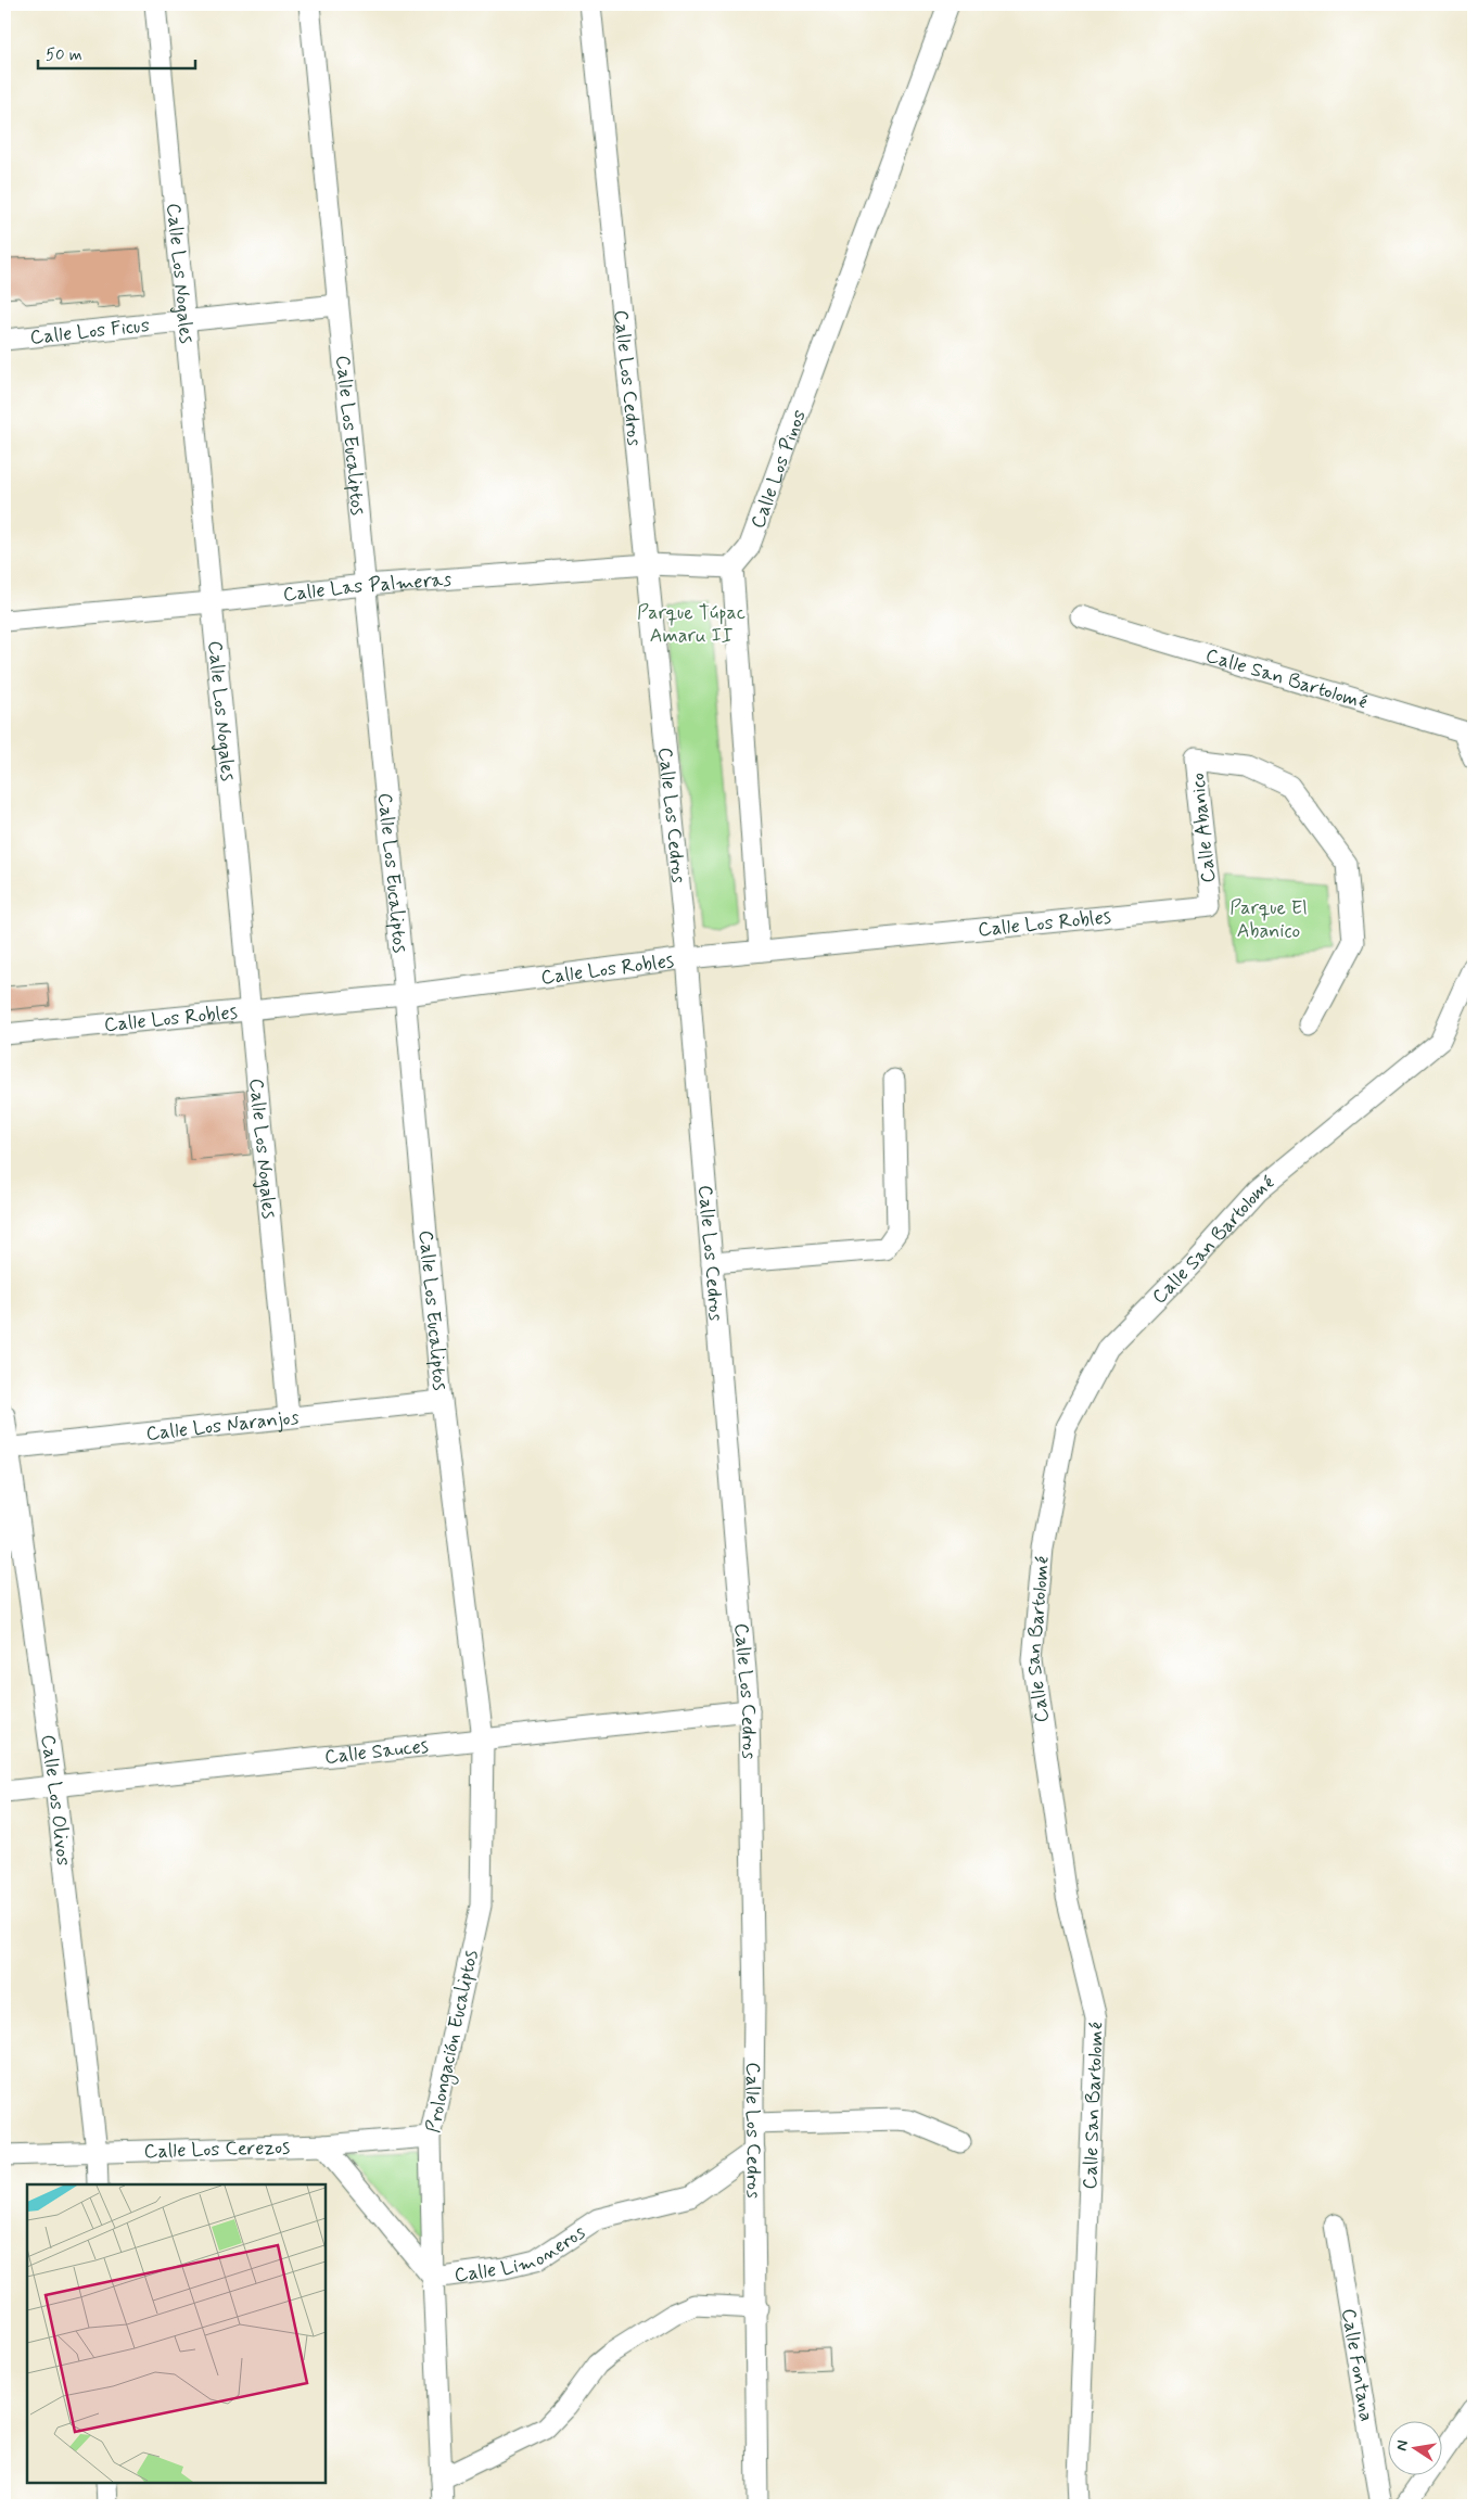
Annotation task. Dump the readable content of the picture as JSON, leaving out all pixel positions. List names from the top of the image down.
{
  "streets": {
    "street": [
      "Calle Los Nogales",
      "Calle Los Ficus",
      "Calle Los Cedros",
      "Calle Los Eucaliptos",
      "Calle Los Pinos",
      "Calle Las Palmeras",
      "Calle San Bartolomé",
      "Calle Abanico",
      "Calle Los Robles",
      "Calle Los Naranjos",
      "Calle Sauces",
      "Calle Los Olivos",
      "Prolongación Eucaliptos",
      "Calle Los Cerezos",
      "Calle Limoneros",
      "Calle Fontana"
    ]
  },
  "crossings": [
    ["Calle Los Nogales", "Calle Los Ficus"],
    ["Calle Los Nogales", "Calle Las Palmeras"],
    ["Calle Los Nogales", "Calle Los Robles"],
    ["Calle Los Nogales", "Calle Los Naranjos"],
    ["Calle Los Ficus", "Calle Los Eucaliptos"],
    ["Calle Los Cedros", "Calle Las Palmeras"],
    ["Calle Los Cedros", "Calle Los Robles"],
    ["Calle Los Cedros", "Calle Sauces"],
    ["Calle Los Cedros", "Calle Limoneros"],
    ["Calle Los Eucaliptos", "Calle Las Palmeras"],
    ["Calle Los Eucaliptos", "Calle Los Robles"],
    ["Calle Los Eucaliptos", "Calle Los Naranjos"],
    ["Calle Los Eucaliptos", "Calle Sauces"],
    ["Calle Los Eucaliptos", "Prolongación Eucaliptos"],
    ["Calle Los Pinos", "Calle Las Palmeras"],
    ["Calle Abanico", "Calle Los Robles"],
    ["Calle Los Naranjos", "Calle Los Olivos"],
    ["Calle Sauces", "Calle Los Olivos"],
    ["Calle Sauces", "Prolongación Eucaliptos"],
    ["Calle Los Olivos", "Calle Los Cerezos"],
    ["Prolongación Eucaliptos", "Calle Los Cerezos"],
    ["Prolongación Eucaliptos", "Calle Limoneros"],
    ["Calle Los Cerezos", "Calle Limoneros"]
  ],
  "parks": ["Parque Túpac Amaru II", "Parque El Abanico"],
  "scale_bar": "50 m",
  "north": "left"
}
